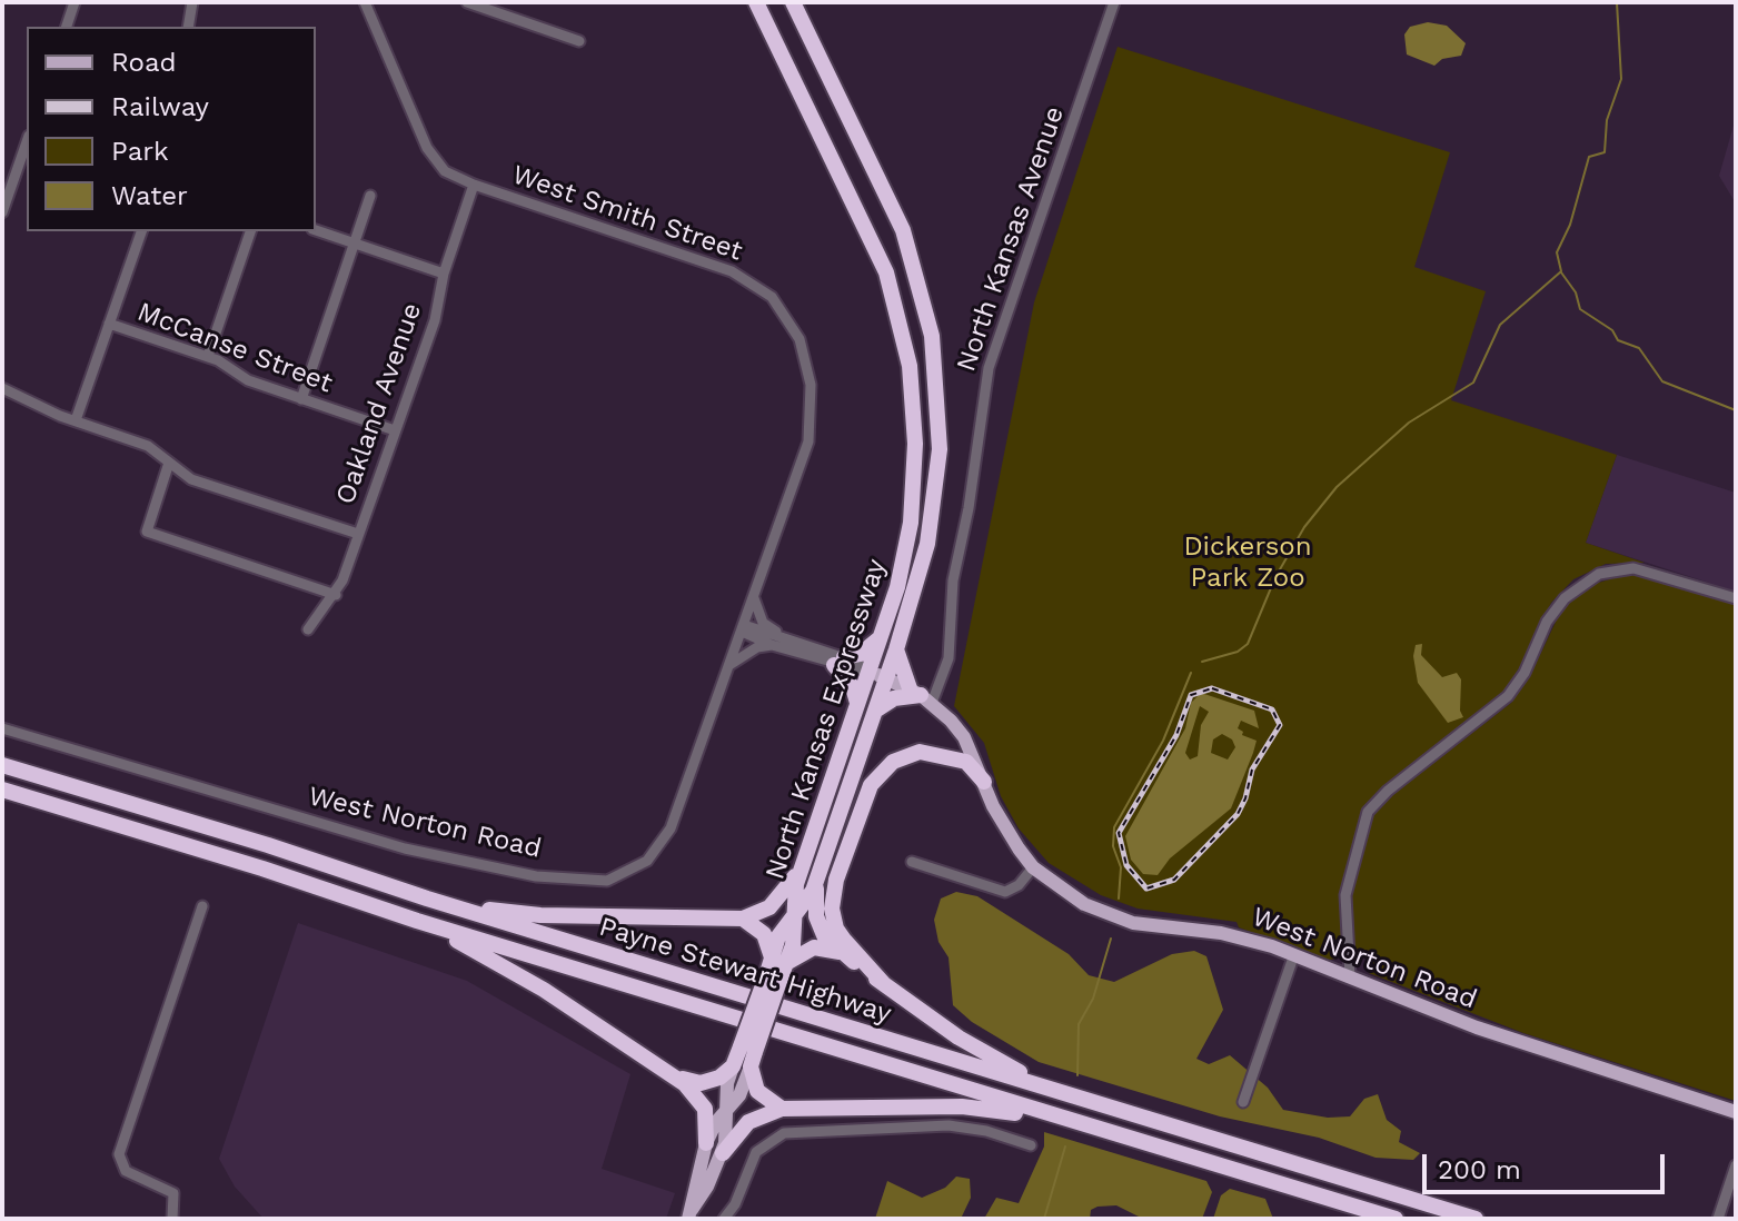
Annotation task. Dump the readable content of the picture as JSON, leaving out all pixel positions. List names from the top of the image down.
{
  "streets": {
    "highway": ["North Kansas Expressway", "Payne Stewart Highway"],
    "main road": ["West Norton Road"],
    "street": [
      "West Smith Street",
      "North Kansas Avenue",
      "McCanse Street",
      "Oakland Avenue"
    ]
  },
  "crossings": [
    ["West Smith Street", "Oakland Avenue"],
    ["North Kansas Avenue", "West Norton Road"],
    ["McCanse Street", "Oakland Avenue"],
    ["North Kansas Expressway", "West Norton Road"]
  ],
  "parks": ["Dickerson Park Zoo"],
  "legend": [
    "Road",
    "Railway",
    "Park",
    "Water"
  ],
  "scale_bar": "200 m"
}
